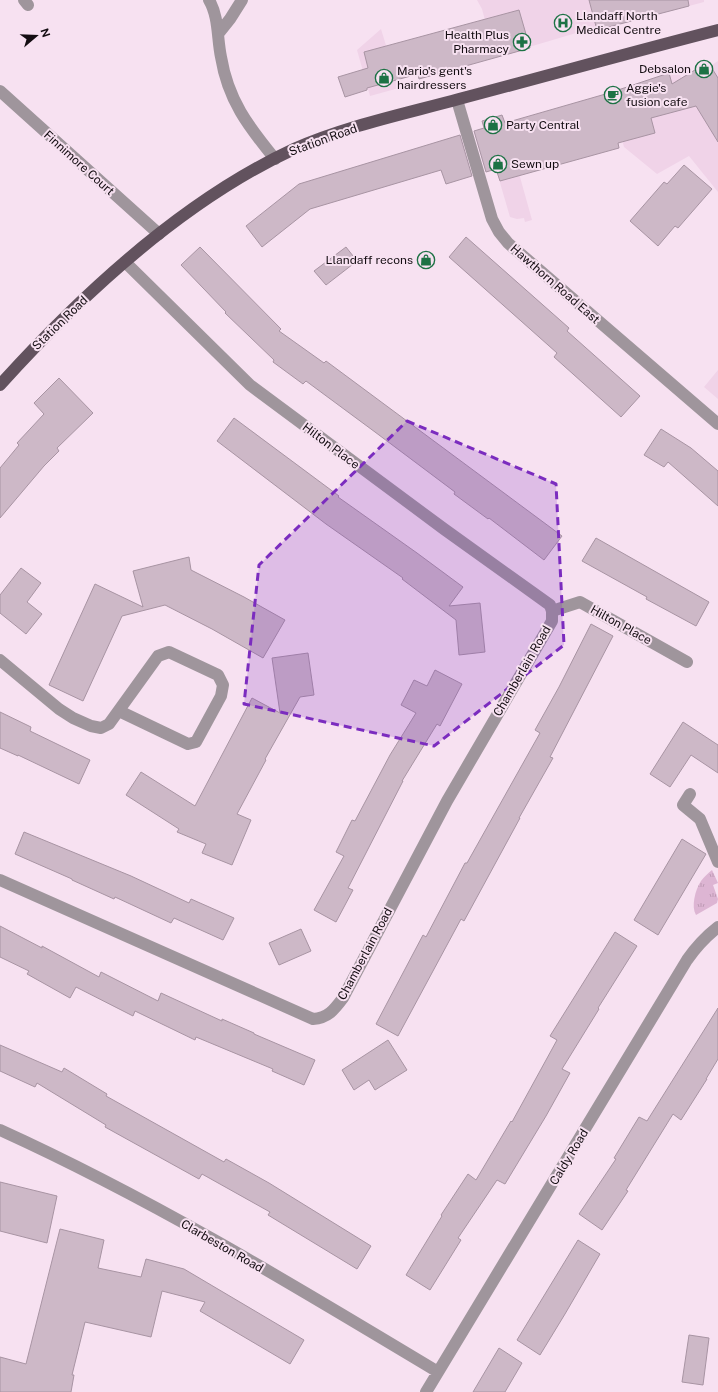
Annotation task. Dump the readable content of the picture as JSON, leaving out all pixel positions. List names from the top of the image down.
{
  "streets": {
    "main road": ["Station Road"],
    "street": [
      "Finnimore Court",
      "Hawthorn Road East",
      "Hilton Place",
      "Chamberlain Road",
      "Caldy Road",
      "Clarbeston Road"
    ]
  },
  "crossings": [
    ["Station Road", "Finnimore Court"],
    ["Station Road", "Hawthorn Road East"],
    ["Station Road", "Hilton Place"],
    ["Hilton Place", "Chamberlain Road"],
    ["Caldy Road", "Clarbeston Road"]
  ],
  "places": {
    "hospital": ["Llandaff North Medical Centre"],
    "pharmacy": ["Health Plus Pharmacy"],
    "shop": [
      "Debsalon",
      "Mario's gent's hairdressers",
      "Party Central",
      "Sewn up",
      "Llandaff recons"
    ],
    "cafe": ["Aggie's fusion cafe"]
  },
  "north": "right"
}
